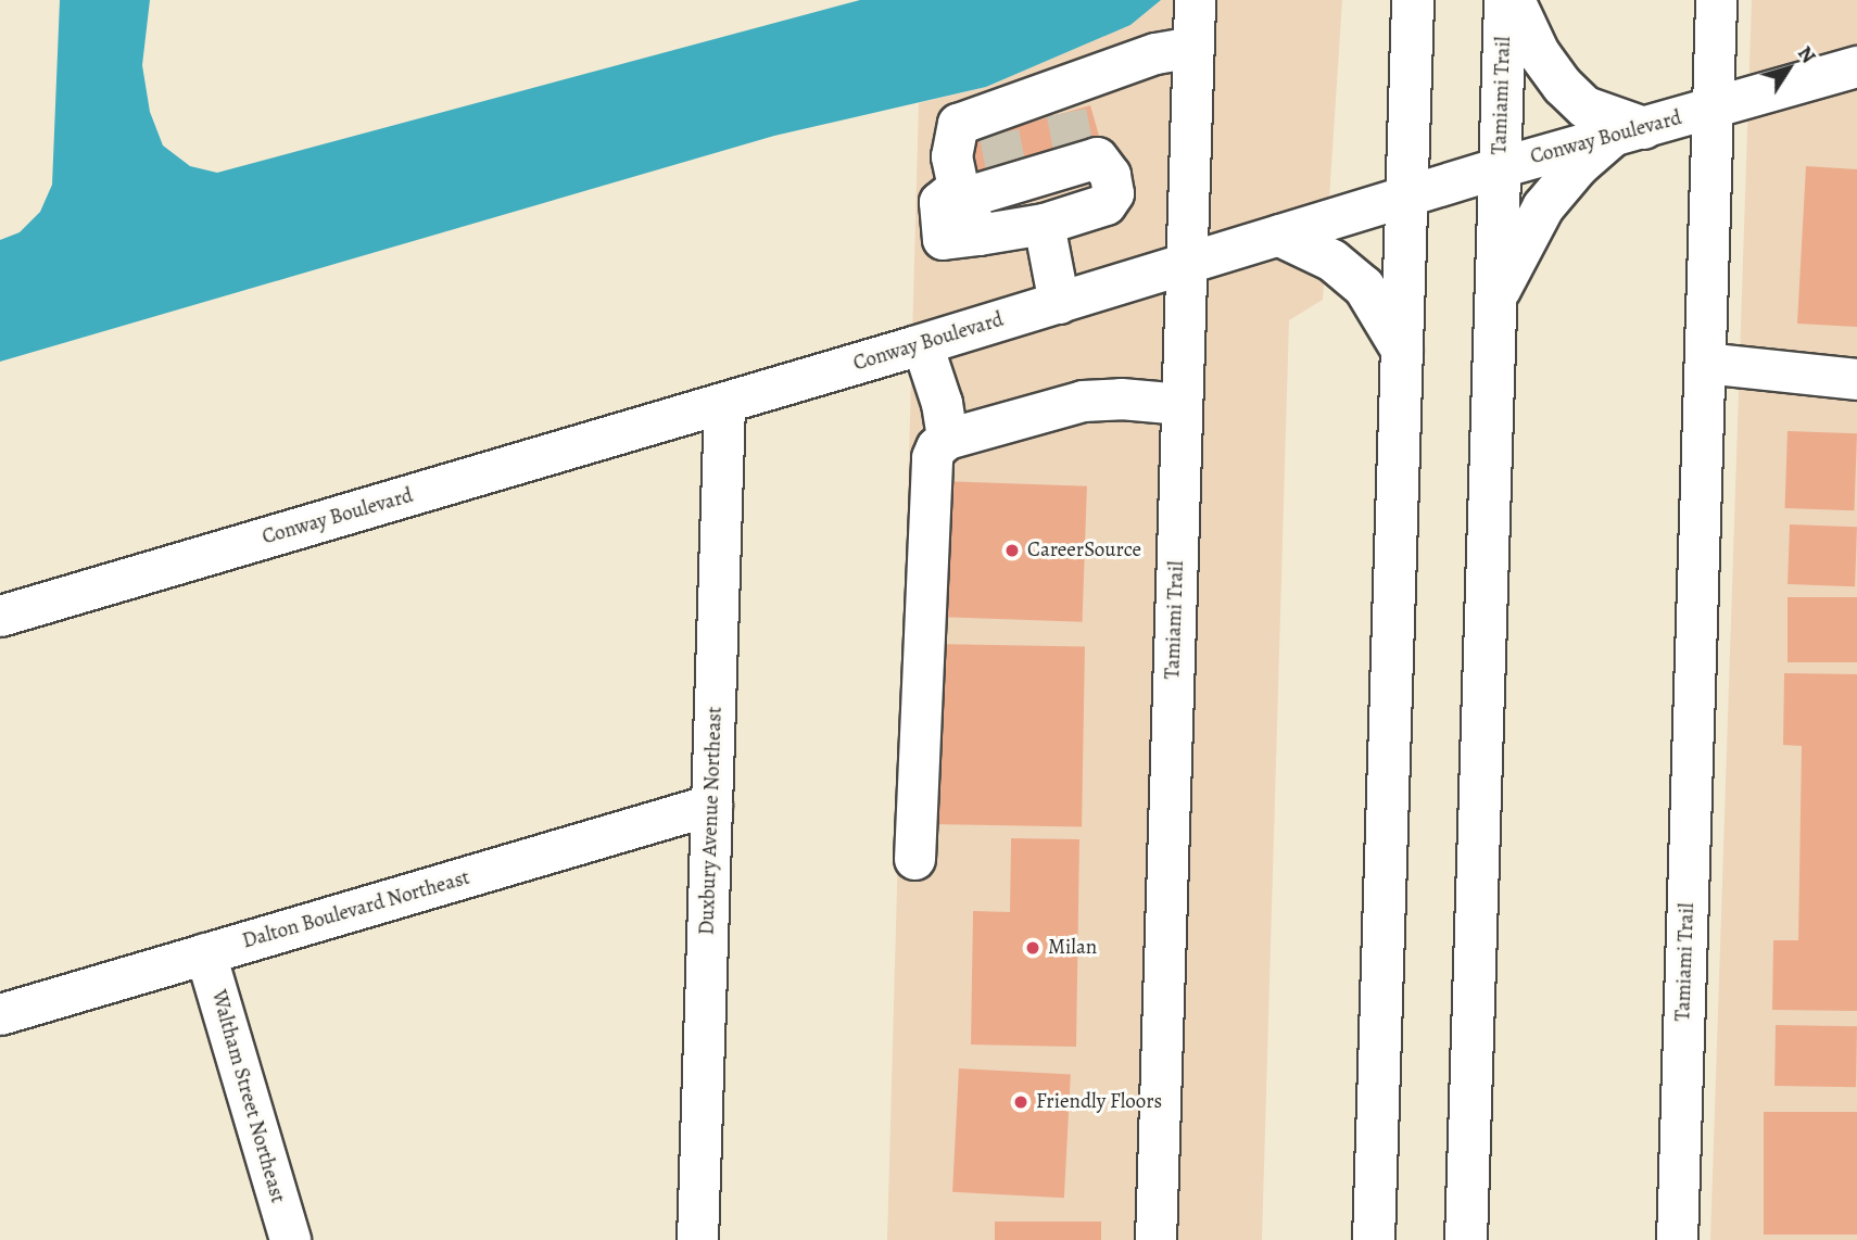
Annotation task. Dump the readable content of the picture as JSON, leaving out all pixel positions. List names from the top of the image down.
{
  "streets": {
    "main road": ["Tamiami Trail"],
    "street": [
      "Conway Boulevard",
      "Duxbury Avenue Northeast",
      "Dalton Boulevard Northeast",
      "Waltham Street Northeast"
    ]
  },
  "crossings": [
    ["Tamiami Trail", "Conway Boulevard"],
    ["Conway Boulevard", "Duxbury Avenue Northeast"],
    ["Duxbury Avenue Northeast", "Dalton Boulevard Northeast"],
    ["Dalton Boulevard Northeast", "Waltham Street Northeast"]
  ],
  "places": ["CareerSource", "Milan", "Friendly Floors"],
  "north": "top right"
}
